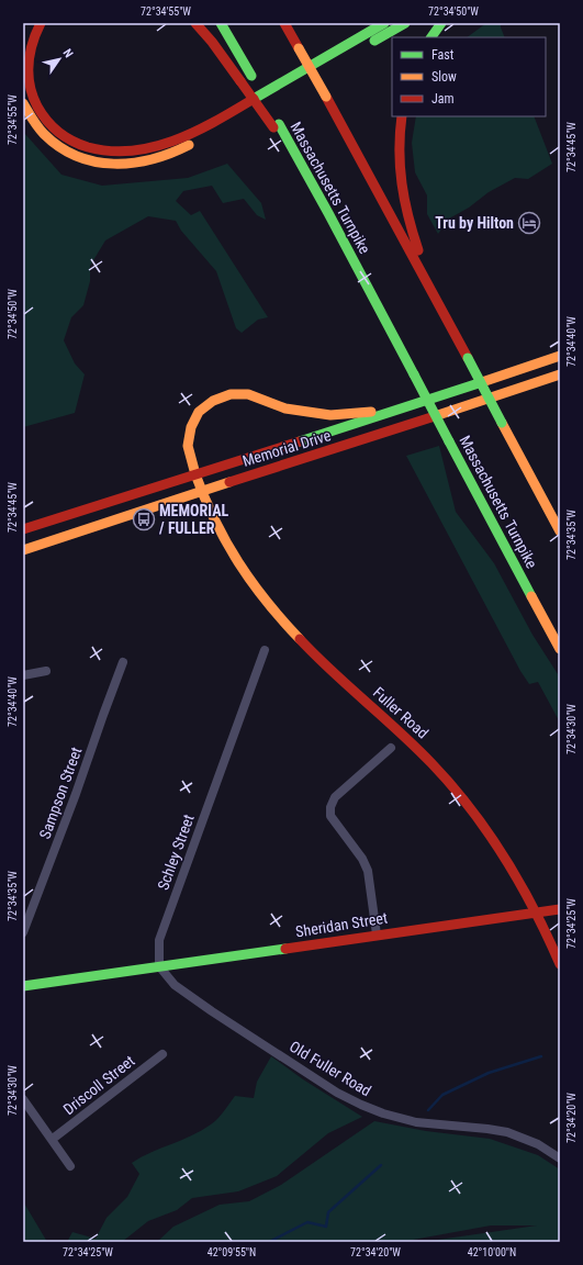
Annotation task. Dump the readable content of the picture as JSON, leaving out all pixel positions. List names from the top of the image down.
{
  "streets": {
    "main road": [
      "Massachusetts Turnpike",
      "Memorial Drive",
      "Fuller Road",
      "Sheridan Street"
    ],
    "street": [
      "Sampson Street",
      "Schley Street",
      "Old Fuller Road",
      "Driscoll Street"
    ]
  },
  "crossings": [
    ["Memorial Drive", "Fuller Road"],
    ["Fuller Road", "Sheridan Street"],
    ["Schley Street", "Sheridan Street"],
    ["Schley Street", "Old Fuller Road"],
    ["Sheridan Street", "Old Fuller Road"]
  ],
  "places": {
    "hotel": ["Tru by Hilton"],
    "bus stop": ["MEMORIAL / FULLER"]
  },
  "legend": ["Fast", "Slow", "Jam"],
  "north": "top right",
  "coordinates": [
    "72°34'55\"W",
    "72°34'50\"W",
    "72°34'45\"W",
    "72°34'40\"W",
    "72°34'35\"W",
    "72°34'30\"W",
    "72°34'25\"W",
    "72°34'20\"W",
    "42°09'55\"N",
    "42°10'00\"N"
  ]
}
